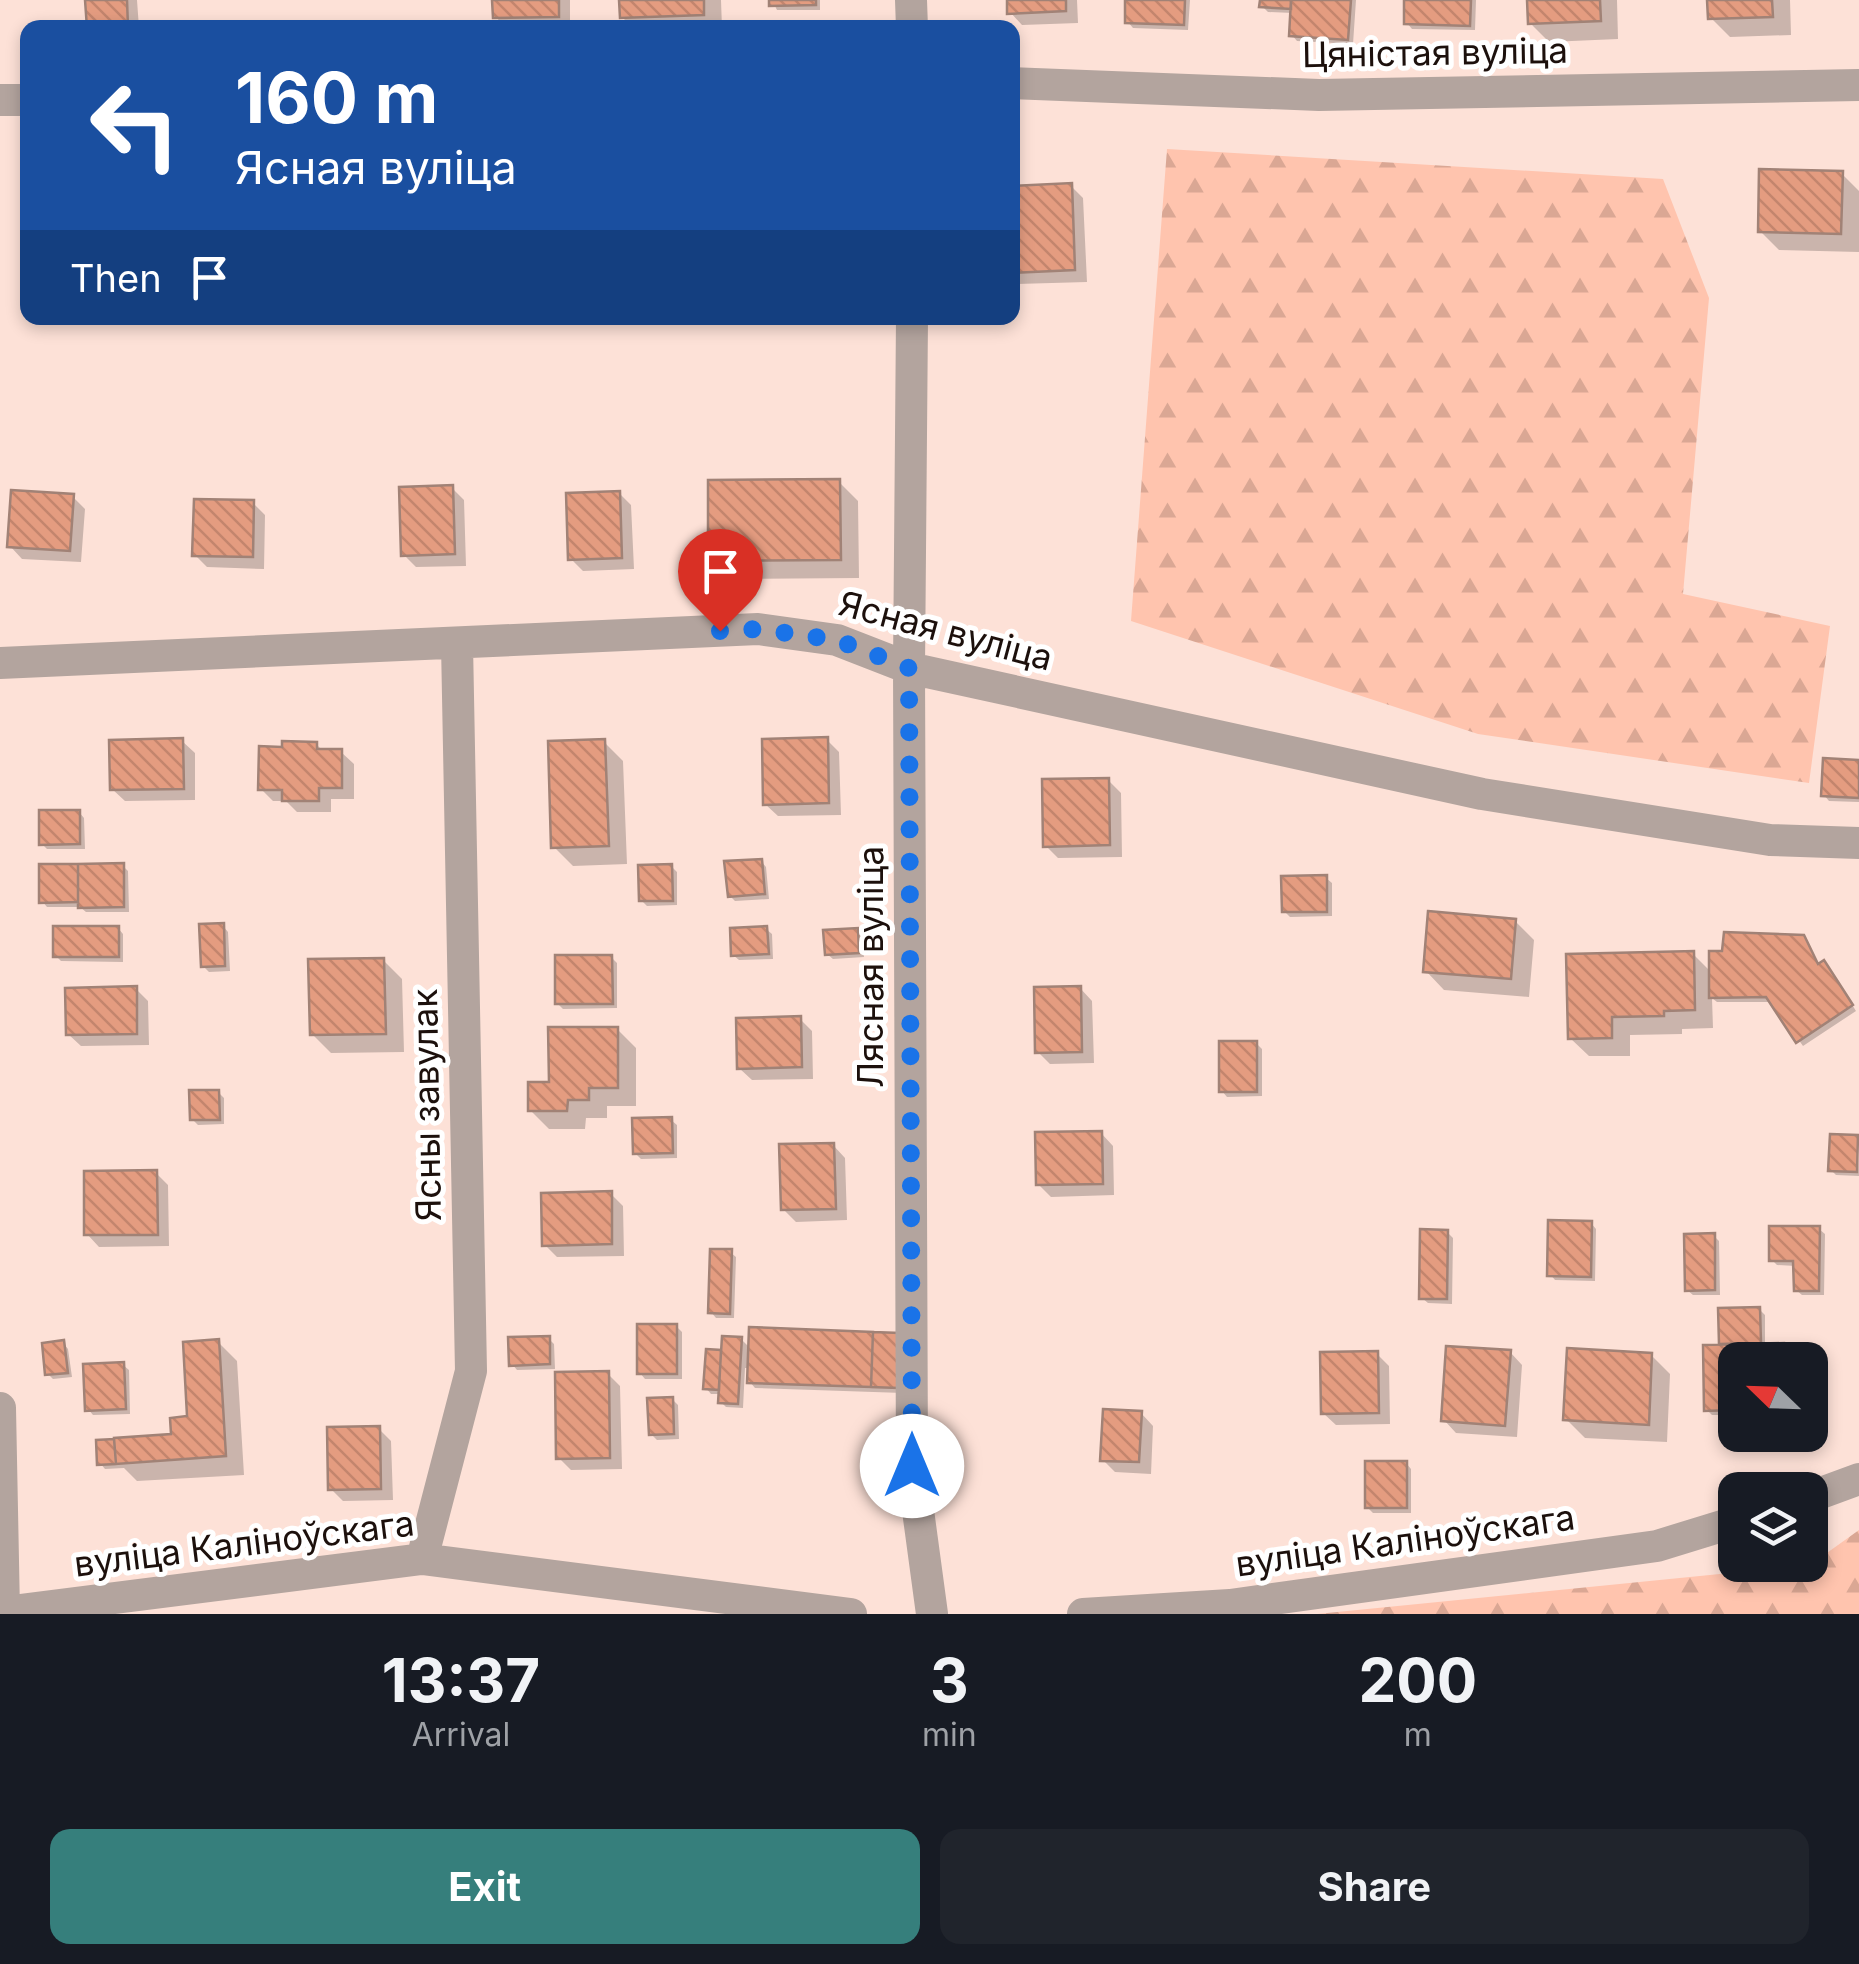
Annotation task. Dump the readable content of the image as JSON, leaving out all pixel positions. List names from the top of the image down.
{
  "streets": {
    "street": [
      "Цяністая вуліца",
      "Ясная вуліца",
      "Лясная вуліца",
      "Ясны завулак",
      "вуліца Каліноўскага"
    ]
  },
  "crossings": [
    ["Ясная вуліца", "Лясная вуліца"],
    ["Ясная вуліца", "Ясны завулак"],
    ["Ясны завулак", "вуліца Каліноўскага"]
  ],
  "north": "top left",
  "page": {
    "turn": ["160 m", "Ясная вуліца"],
    "then": "Then",
    "eta": [
      "13:37",
      "Arrival",
      "3",
      "min",
      "200",
      "m"
    ],
    "buttons": ["Exit", "Share"]
  }
}
